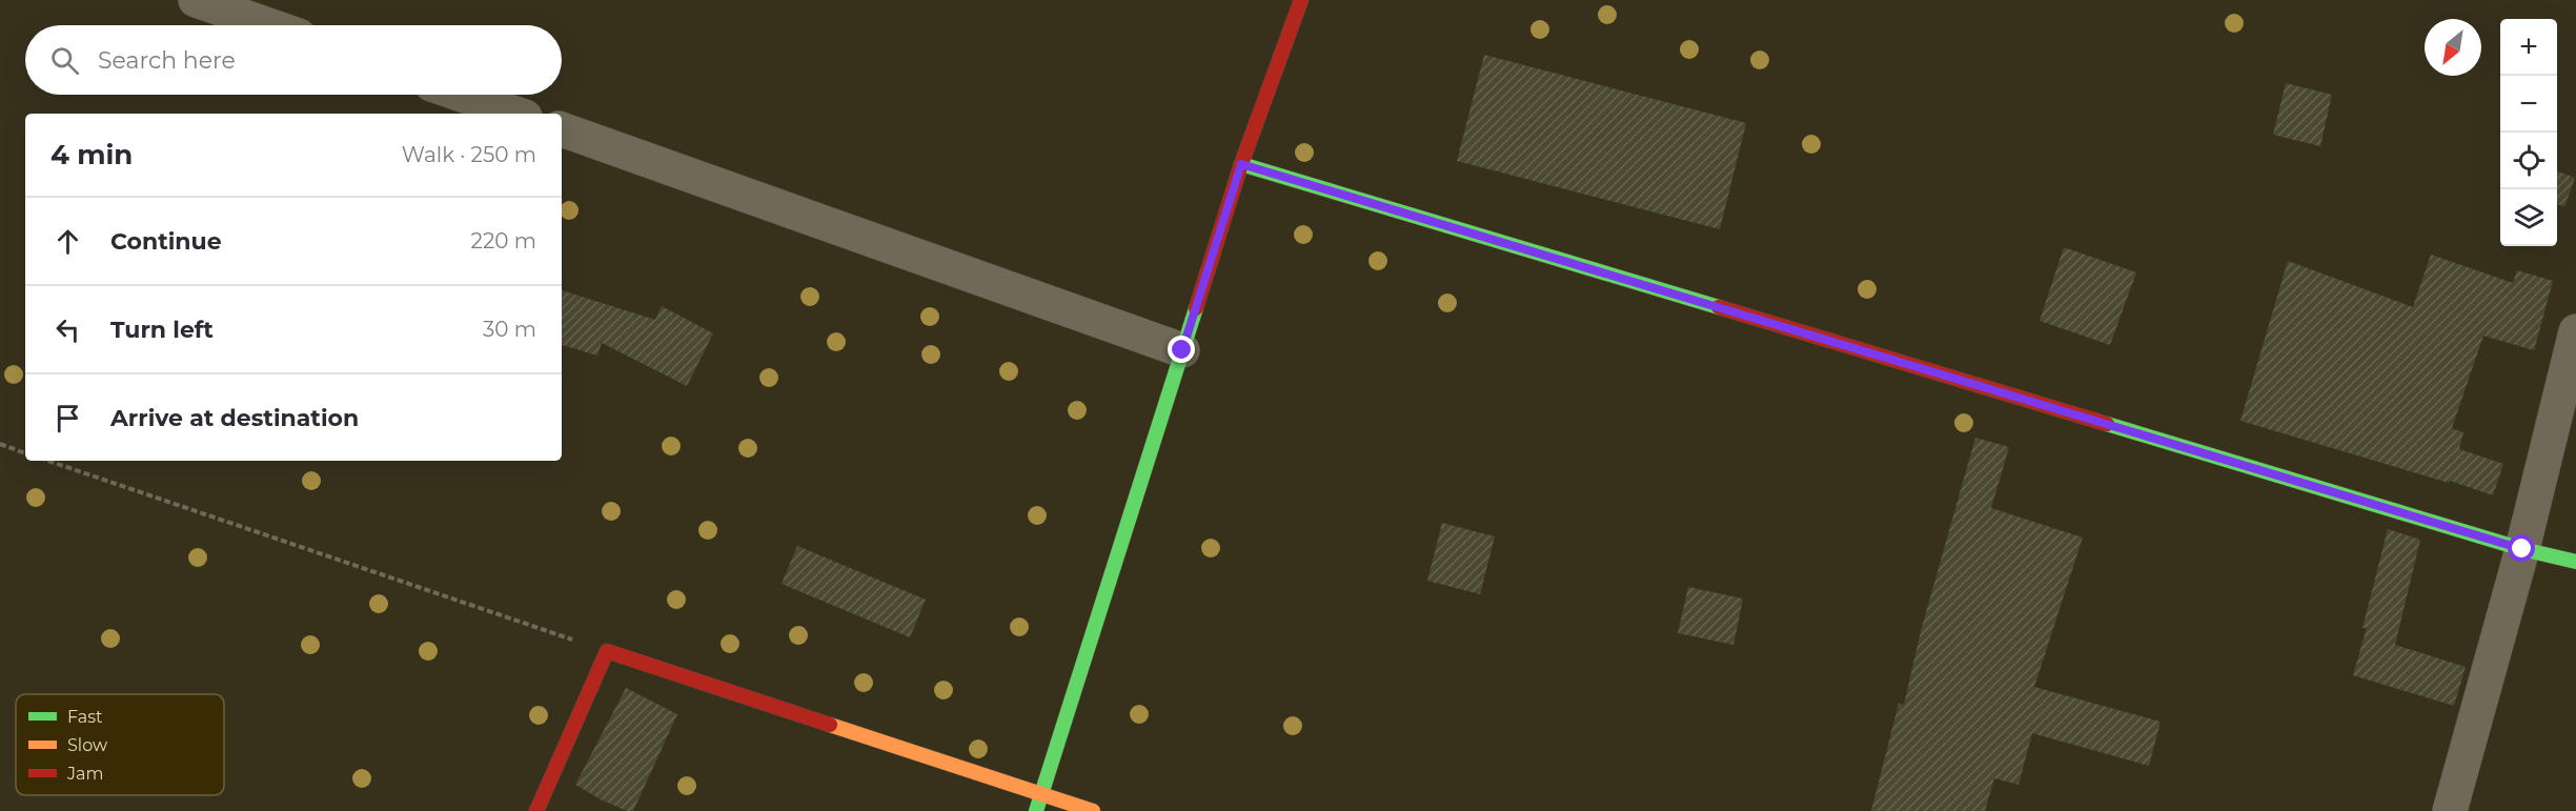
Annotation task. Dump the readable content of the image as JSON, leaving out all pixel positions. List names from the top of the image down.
{
  "legend": ["Fast", "Slow", "Jam"],
  "north": "bottom left",
  "page": {
    "map_buttons": ["+", "−"],
    "search": "Search here",
    "heading": ["4 min", "Walk · 250 m"],
    "list": [
      ["Continue", "220 m"],
      ["Turn left", "30 m"],
      "Arrive at destination"
    ]
  }
}
